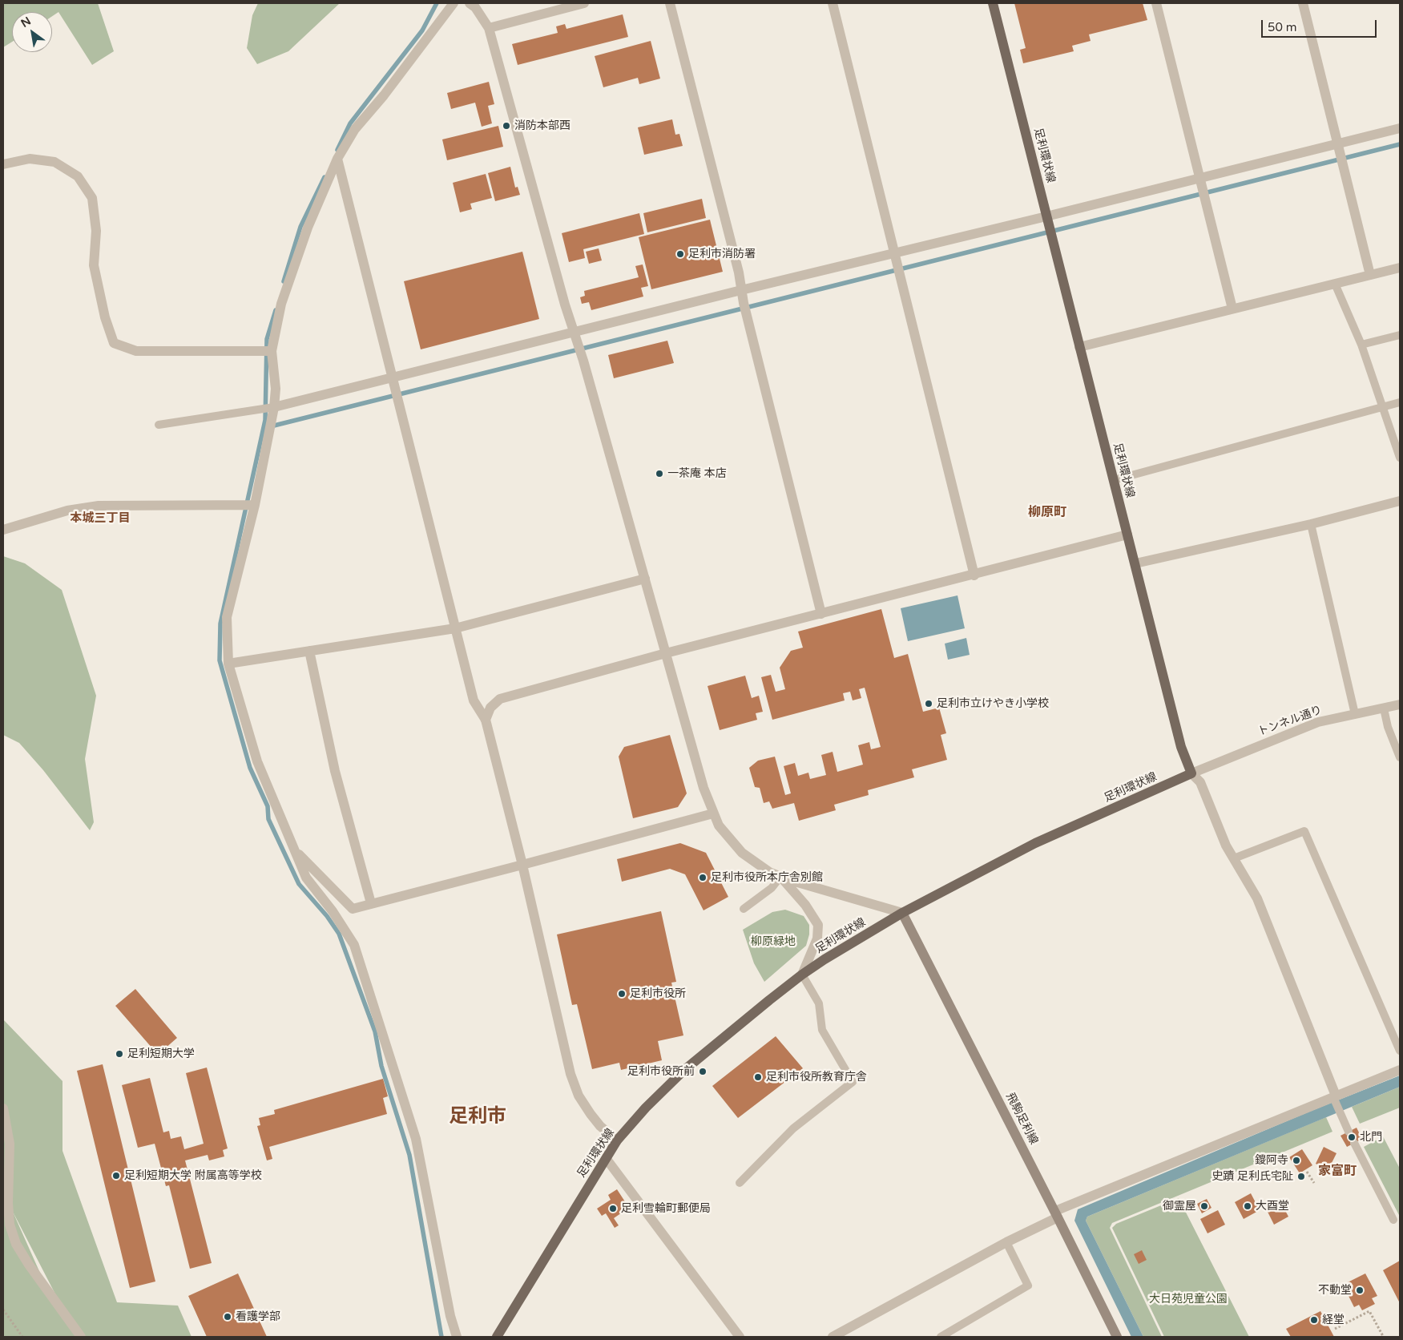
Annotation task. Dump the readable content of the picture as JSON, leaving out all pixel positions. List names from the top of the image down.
{
  "streets": {
    "main road": ["足利環状線", "飛駒足利線"],
    "street": ["トンネル通り"]
  },
  "crossings": [
    ["足利環状線", "トンネル通り"],
    ["足利環状線", "飛駒足利線"]
  ],
  "districts": [
    "柳原町",
    "本城三丁目",
    "足利市",
    "家富町"
  ],
  "parks": ["柳原緑地", "大日苑児童公園"],
  "places": [
    "消防本部西",
    "足利市消防署",
    "一茶庵 本店",
    "足利市立けやき小学校",
    "足利市役所本庁舎別館",
    "足利市役所",
    "足利短期大学",
    "足利市役所前",
    "足利市役所教育庁舎",
    "北門",
    "鑁阿寺",
    "足利短期大学 附属高等学校",
    "史蹟 足利氏宅阯",
    "御霊屋",
    "大酉堂",
    "足利雪輪町郵便局",
    "不動堂",
    "看護学部",
    "経堂"
  ],
  "scale_bar": "50 m",
  "north": "top left"
}
